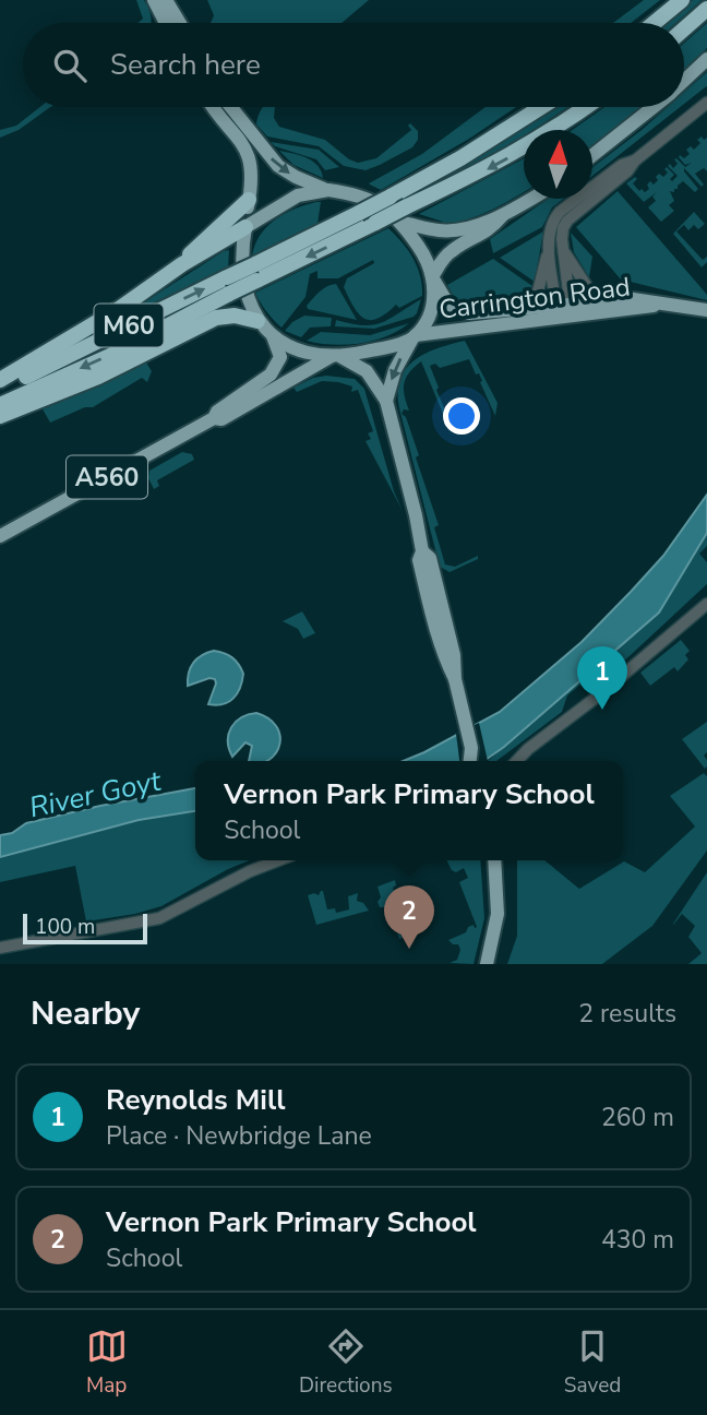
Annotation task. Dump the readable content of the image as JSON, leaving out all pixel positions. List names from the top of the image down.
{
  "streets": {
    "highway": ["M60"],
    "main road": ["Carrington Road", "A560"]
  },
  "crossings": [
    ["Carrington Road", "M60"],
    ["Carrington Road", "A560"]
  ],
  "water": ["River Goyt"],
  "scale_bar": "100 m",
  "north": "top",
  "page": {
    "search": "Search here",
    "pins": ["1", "2"],
    "popup": ["Vernon Park Primary School", "School"],
    "scale": "100 m",
    "heading": ["Nearby", "2 results"],
    "list": [
      {
        "mark": "1",
        "name": "Reynolds Mill",
        "note": "Place · Newbridge Lane",
        "value": "260 m"
      },
      {
        "mark": "2",
        "name": "Vernon Park Primary School",
        "note": "School",
        "value": "430 m"
      }
    ],
    "nav": ["Map", "Directions", "Saved"]
  }
}
